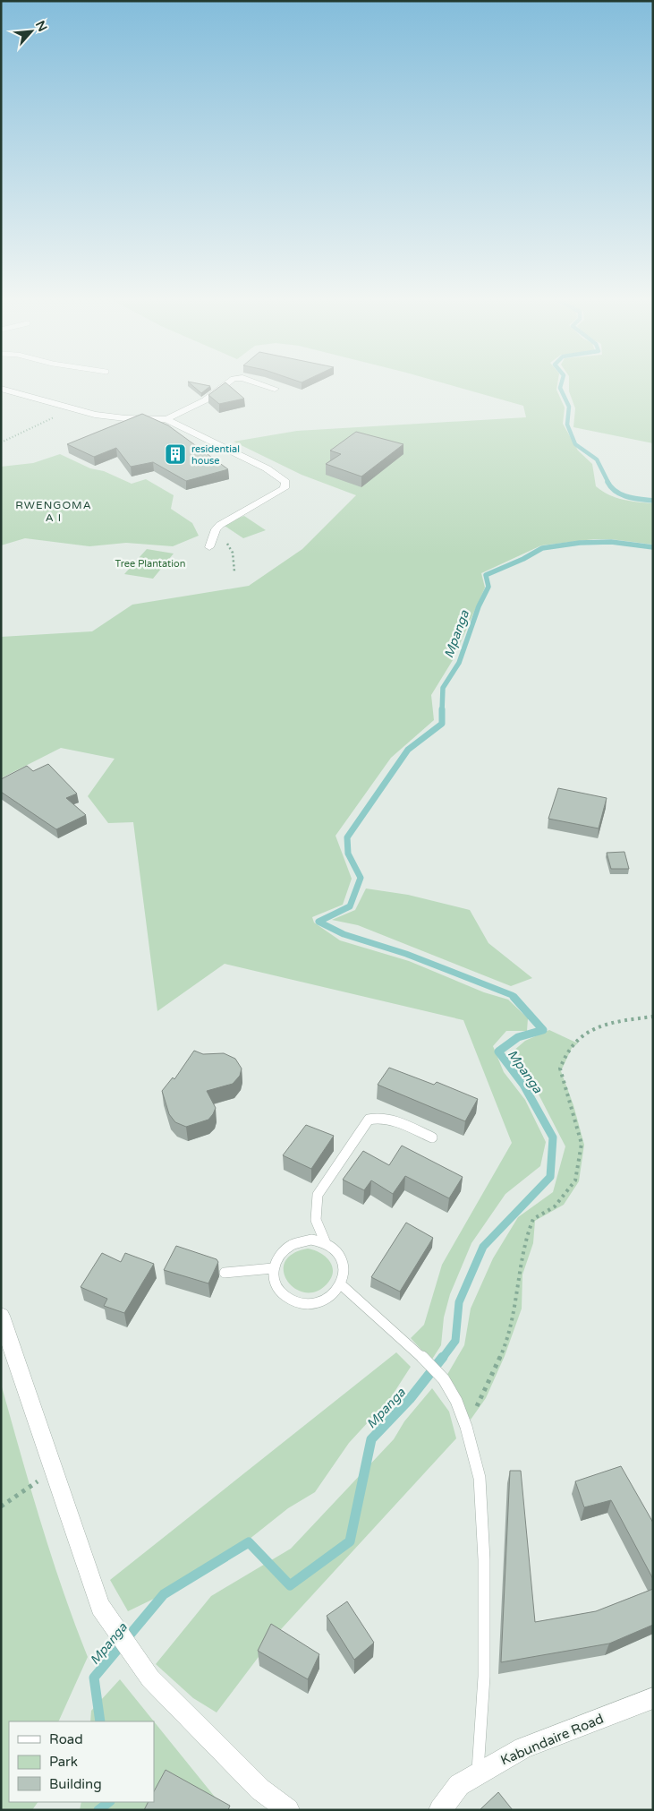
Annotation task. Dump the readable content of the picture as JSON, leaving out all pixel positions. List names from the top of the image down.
{
  "streets": {
    "street": ["Kabundaire Road"]
  },
  "districts": ["RWENGOMA A I"],
  "water": ["Mpanga"],
  "parks": ["Tree Plantation"],
  "places": {
    "building": ["residential house"]
  },
  "legend": ["Road", "Park", "Building"],
  "north": "top right"
}
